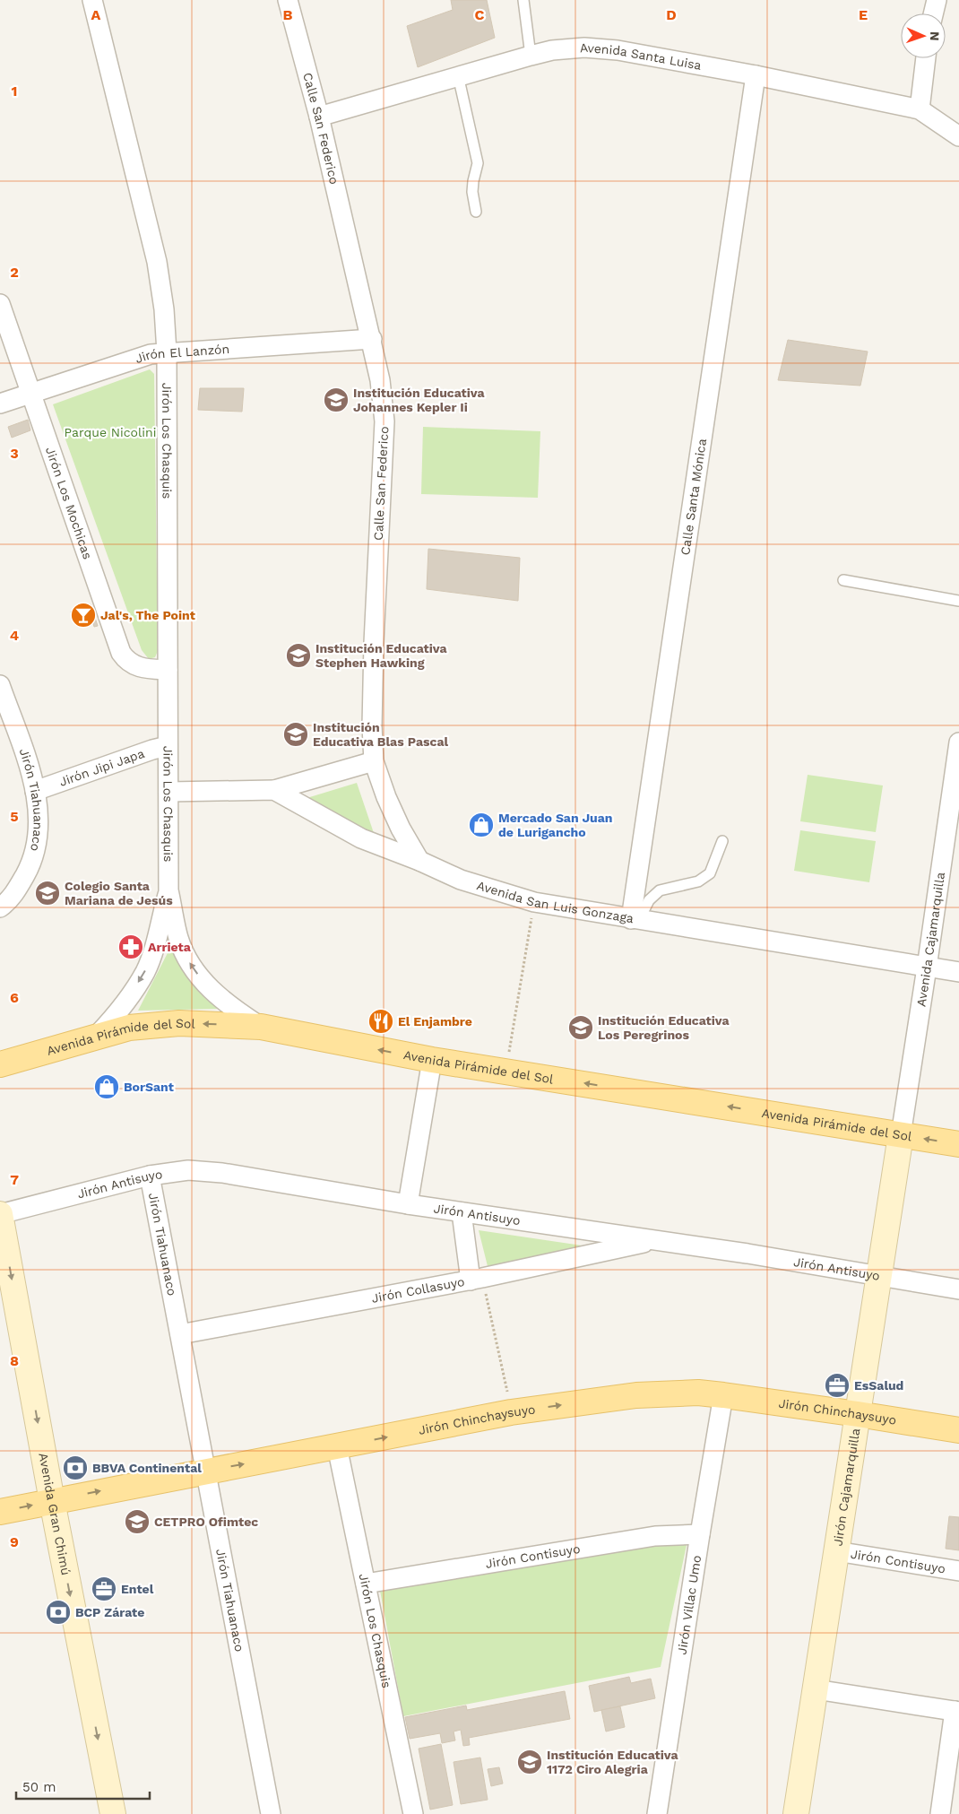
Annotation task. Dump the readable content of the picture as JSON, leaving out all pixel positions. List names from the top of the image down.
{
  "streets": {
    "main road": ["Avenida Pirámide del Sol", "Jirón Chinchaysuyo"],
    "street": [
      "Avenida Santa Luisa",
      "Calle San Federico",
      "Jirón El Lanzón",
      "Jirón Los Chasquis",
      "Calle Santa Mónica",
      "Jirón Los Mochicas",
      "Jirón Jipi Japa",
      "Jirón Tiahuanaco",
      "Avenida San Luis Gonzaga",
      "Avenida Cajamarquilla",
      "Jirón Antisuyo",
      "Jirón Collasuyo",
      "Jirón Cajamarquilla",
      "Avenida Gran Chimú",
      "Jirón Contisuyo",
      "Jirón Villac Umo"
    ]
  },
  "crossings": [
    ["Avenida Santa Luisa", "Calle San Federico"],
    ["Avenida Santa Luisa", "Calle Santa Mónica"],
    ["Calle San Federico", "Jirón El Lanzón"],
    ["Calle San Federico", "Avenida San Luis Gonzaga"],
    ["Jirón El Lanzón", "Jirón Los Chasquis"],
    ["Jirón El Lanzón", "Jirón Los Mochicas"],
    ["Jirón Los Chasquis", "Jirón Los Mochicas"],
    ["Jirón Los Chasquis", "Jirón Jipi Japa"],
    ["Jirón Los Chasquis", "Avenida Pirámide del Sol"],
    ["Jirón Los Chasquis", "Jirón Chinchaysuyo"],
    ["Jirón Los Chasquis", "Jirón Contisuyo"],
    ["Calle Santa Mónica", "Avenida San Luis Gonzaga"],
    ["Jirón Jipi Japa", "Jirón Tiahuanaco"],
    ["Jirón Tiahuanaco", "Jirón Antisuyo"],
    ["Jirón Tiahuanaco", "Jirón Collasuyo"],
    ["Jirón Tiahuanaco", "Jirón Chinchaysuyo"],
    ["Avenida San Luis Gonzaga", "Avenida Cajamarquilla"],
    ["Avenida Cajamarquilla", "Avenida Pirámide del Sol"],
    ["Avenida Cajamarquilla", "Jirón Cajamarquilla"],
    ["Avenida Pirámide del Sol", "Jirón Cajamarquilla"],
    ["Jirón Antisuyo", "Jirón Collasuyo"],
    ["Jirón Antisuyo", "Jirón Cajamarquilla"],
    ["Jirón Antisuyo", "Avenida Gran Chimú"],
    ["Jirón Chinchaysuyo", "Jirón Cajamarquilla"],
    ["Jirón Chinchaysuyo", "Avenida Gran Chimú"],
    ["Jirón Chinchaysuyo", "Jirón Villac Umo"],
    ["Jirón Cajamarquilla", "Jirón Contisuyo"],
    ["Jirón Contisuyo", "Jirón Villac Umo"]
  ],
  "one_way": ["Avenida Pirámide del Sol", "Jirón Chinchaysuyo", "Avenida Gran Chimú"],
  "parks": ["Parque Nicolini"],
  "places": {
    "school or university": [
      "Institución Educativa Johannes Kepler Ii",
      "Institución Educativa Stephen Hawking",
      "Institución Educativa Blas Pascal",
      "Colegio Santa Mariana de Jesús",
      "Institución Educativa Los Peregrinos",
      "CETPRO Ofimtec",
      "Institución Educativa 1172 Ciro Alegria"
    ],
    "bar": ["Jal's, The Point"],
    "shop": ["Mercado San Juan de Lurigancho", "BorSant"],
    "pharmacy": ["Arrieta"],
    "restaurant": ["El Enjambre"],
    "office": ["EsSalud", "Entel"],
    "bank": ["BBVA Continental", "BCP Zárate"]
  },
  "scale_bar": "50 m",
  "north": "right",
  "grid": {
    "columns": [
      "A",
      "B",
      "C",
      "D",
      "E"
    ],
    "rows": [
      "1",
      "2",
      "3",
      "4",
      "5",
      "6",
      "7",
      "8",
      "9"
    ]
  }
}
